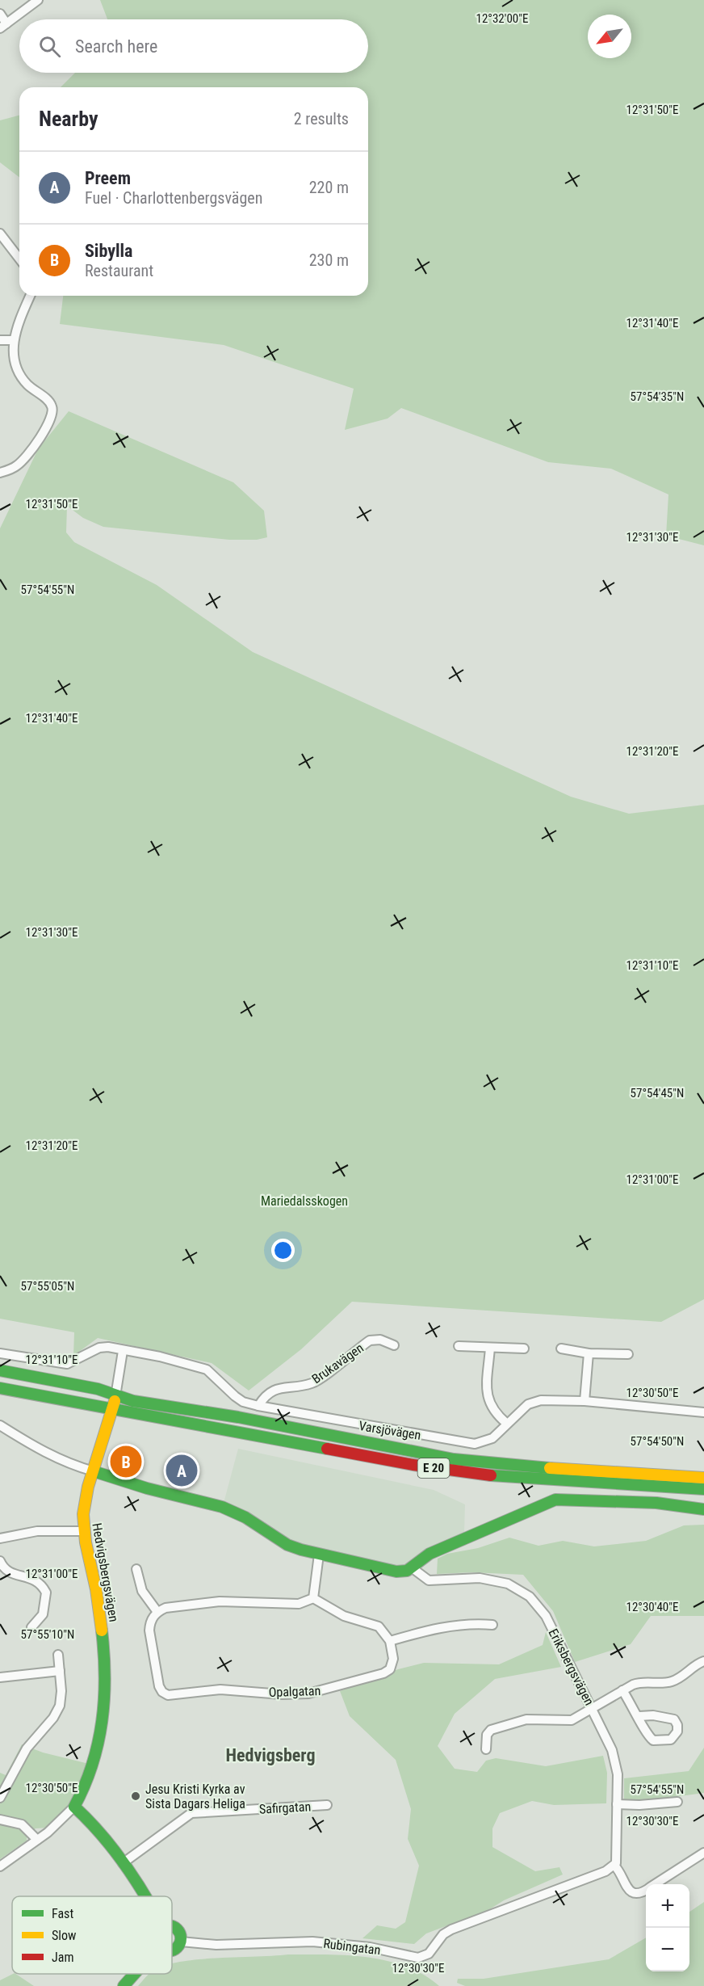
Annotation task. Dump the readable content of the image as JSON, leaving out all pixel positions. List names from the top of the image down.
{
  "streets": {
    "main road": ["E 20", "Hedvigsbergsvägen"],
    "street": [
      "Brukavägen",
      "Varsjövägen",
      "Eriksbergsvägen",
      "Opalgatan",
      "Safirgatan",
      "Rubingatan"
    ]
  },
  "crossings": [
    ["Brukavägen", "Varsjövägen"],
    ["E 20", "Hedvigsbergsvägen"],
    ["Eriksbergsvägen", "Rubingatan"]
  ],
  "districts": ["Hedvigsberg"],
  "parks": ["Mariedalsskogen"],
  "places": ["Jesu Kristi Kyrka av Sista Dagars Heliga"],
  "legend": ["Fast", "Slow", "Jam"],
  "north": "bottom left",
  "page": {
    "search": "Search here",
    "heading": ["Nearby", "2 results"],
    "list": [
      {
        "mark": "A",
        "name": "Preem",
        "note": "Fuel · Charlottenbergsvägen",
        "value": "220 m"
      },
      {
        "mark": "B",
        "name": "Sibylla",
        "note": "Restaurant",
        "value": "230 m"
      }
    ],
    "pins": ["B", "A"],
    "map_buttons": ["+", "−"]
  },
  "coordinates": [
    "12°32'00\"E",
    "12°31'50\"E",
    "12°31'40\"E",
    "57°54'35\"N",
    "12°31'30\"E",
    "57°54'55\"N",
    "12°31'20\"E",
    "12°31'10\"E",
    "57°54'45\"N",
    "12°31'00\"E",
    "57°55'05\"N",
    "12°30'50\"E",
    "57°54'50\"N",
    "12°30'40\"E",
    "57°55'10\"N",
    "12°30'30\"E"
  ]
}
